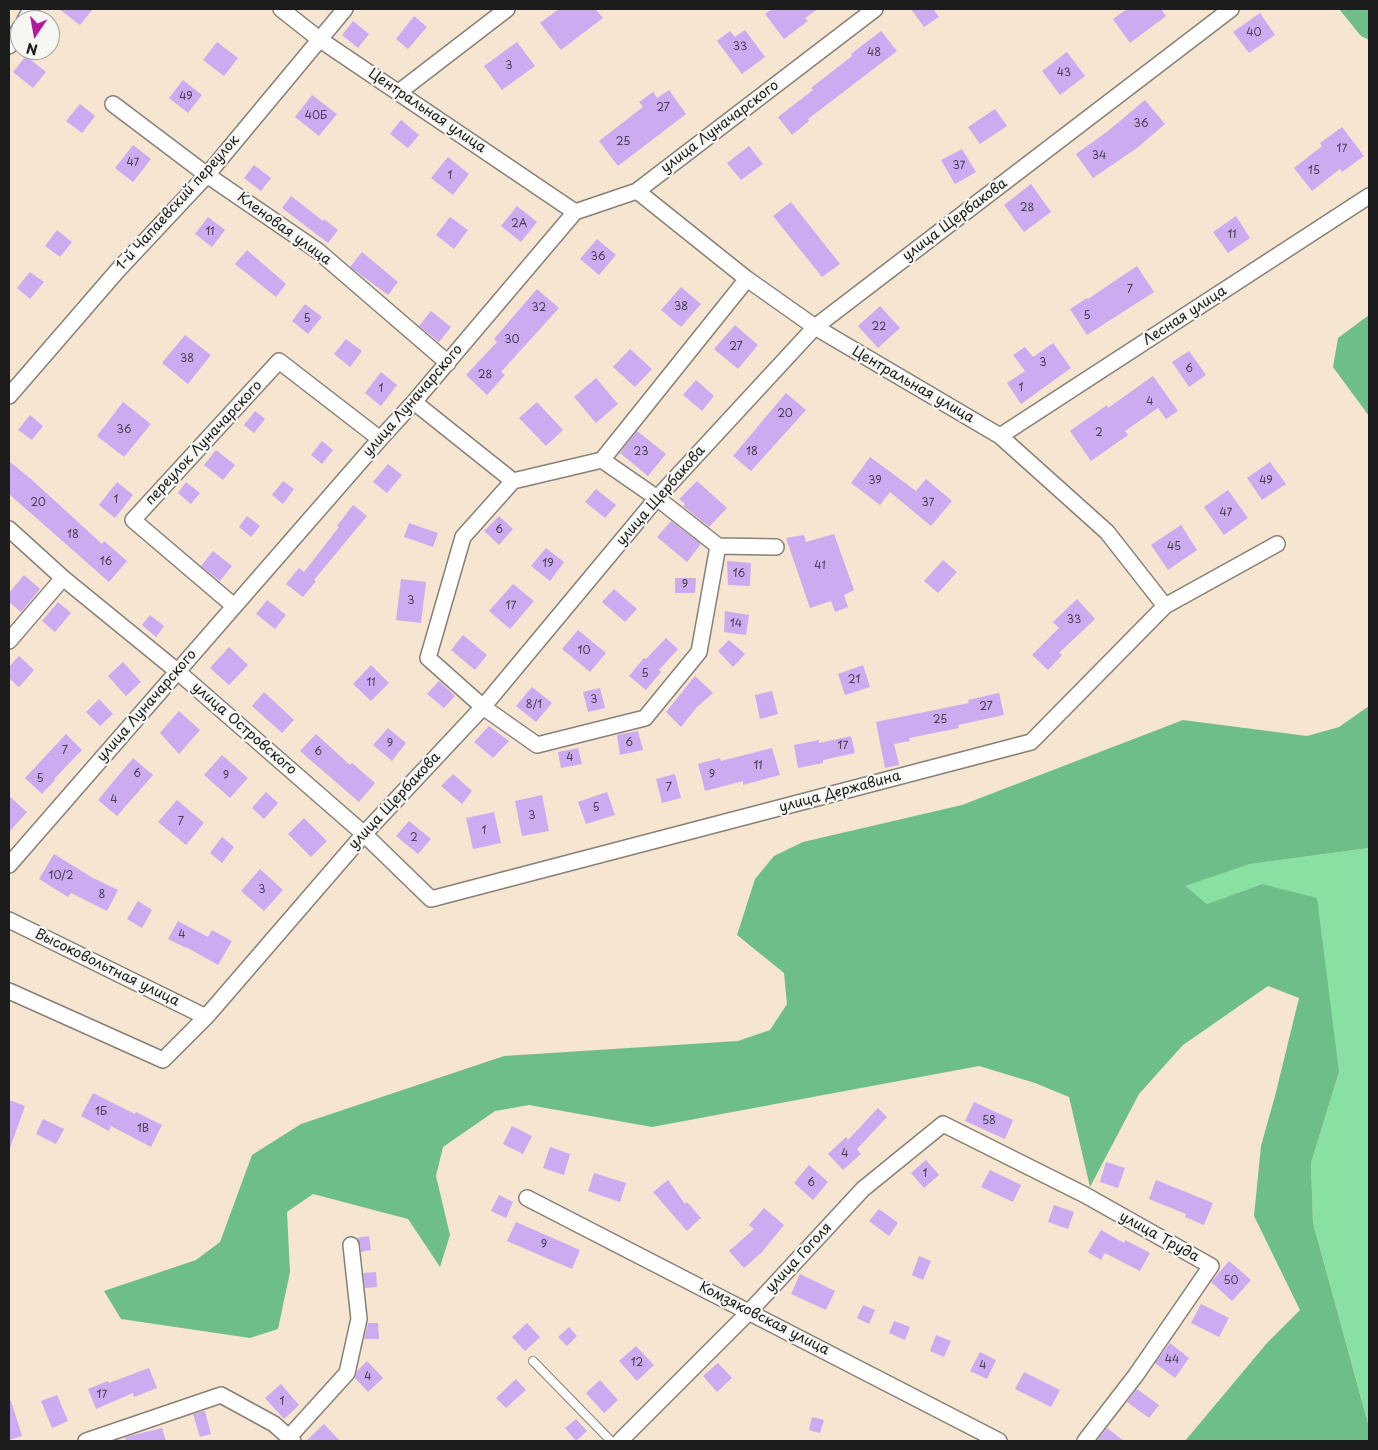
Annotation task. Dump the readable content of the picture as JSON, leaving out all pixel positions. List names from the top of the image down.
{
  "streets": {
    "street": [
      "Центральная улица",
      "улица Луначарского",
      "1-й Чапаевский переулок",
      "улица Щербакова",
      "Кленовая улица",
      "Лесная улица",
      "переулок Луначарского",
      "улица Островского",
      "улица Державина",
      "Высоковольтная улица",
      "улица Труда",
      "улица Гоголя",
      "Комзяковская улица"
    ]
  },
  "crossings": [
    ["Центральная улица", "улица Луначарского"],
    ["Центральная улица", "1-й Чапаевский переулок"],
    ["Центральная улица", "улица Щербакова"],
    ["Центральная улица", "Лесная улица"],
    ["Центральная улица", "улица Державина"],
    ["улица Луначарского", "Кленовая улица"],
    ["улица Луначарского", "переулок Луначарского"],
    ["улица Луначарского", "улица Островского"],
    ["1-й Чапаевский переулок", "Кленовая улица"],
    ["улица Щербакова", "улица Островского"],
    ["улица Щербакова", "улица Державина"],
    ["улица Щербакова", "Высоковольтная улица"],
    ["улица Островского", "улица Державина"],
    ["улица Труда", "улица Гоголя"],
    ["улица Гоголя", "Комзяковская улица"]
  ],
  "house_numbers": [
    "40",
    "33",
    "48",
    "3",
    "43",
    "49",
    "27",
    "40Б",
    "36",
    "25",
    "17",
    "34",
    "47",
    "37",
    "15",
    "1",
    "28",
    "2А",
    "11",
    "11",
    "36",
    "7",
    "38",
    "32",
    "5",
    "5",
    "22",
    "30",
    "27",
    "38",
    "3",
    "6",
    "28",
    "1",
    "1",
    "4",
    "20",
    "36",
    "2",
    "23",
    "18",
    "39",
    "49",
    "1",
    "20",
    "37",
    "47",
    "6",
    "18",
    "45",
    "16",
    "19",
    "41",
    "16",
    "9",
    "3",
    "17",
    "33",
    "14",
    "10",
    "5",
    "21",
    "11",
    "3",
    "8/1",
    "27",
    "25",
    "6",
    "9",
    "17",
    "7",
    "6",
    "4",
    "11",
    "6",
    "9",
    "9",
    "5",
    "7",
    "4",
    "5",
    "3",
    "7",
    "1",
    "2",
    "10/2",
    "3",
    "8",
    "4",
    "1Б",
    "58",
    "1В",
    "4",
    "1",
    "6",
    "9",
    "50",
    "44",
    "12",
    "4",
    "4",
    "17",
    "1"
  ],
  "north": "bottom"
}
